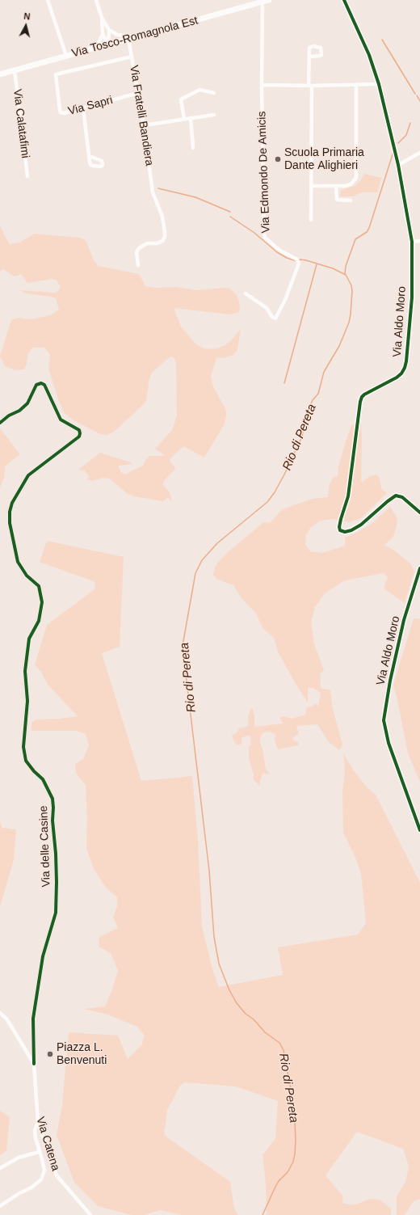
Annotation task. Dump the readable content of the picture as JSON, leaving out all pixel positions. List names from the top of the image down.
{
  "streets": {
    "main road": ["Via Tosco-Romagnola Est", "Via Aldo Moro"],
    "street": [
      "Via Sapri",
      "Via Fratelli Bandiera",
      "Via Calatafimi",
      "Via Edmondo De Amicis",
      "Via delle Casine",
      "Via Catena"
    ]
  },
  "crossings": [
    ["Via Tosco-Romagnola Est", "Via Fratelli Bandiera"],
    ["Via Tosco-Romagnola Est", "Via Calatafimi"],
    ["Via Tosco-Romagnola Est", "Via Edmondo De Amicis"],
    ["Via Sapri", "Via Fratelli Bandiera"],
    ["Via delle Casine", "Via Catena"]
  ],
  "water": ["Rio di Pereta"],
  "places": ["Scuola Primaria Dante Alighieri", "Piazza L. Benvenuti"],
  "north": "top"
}
